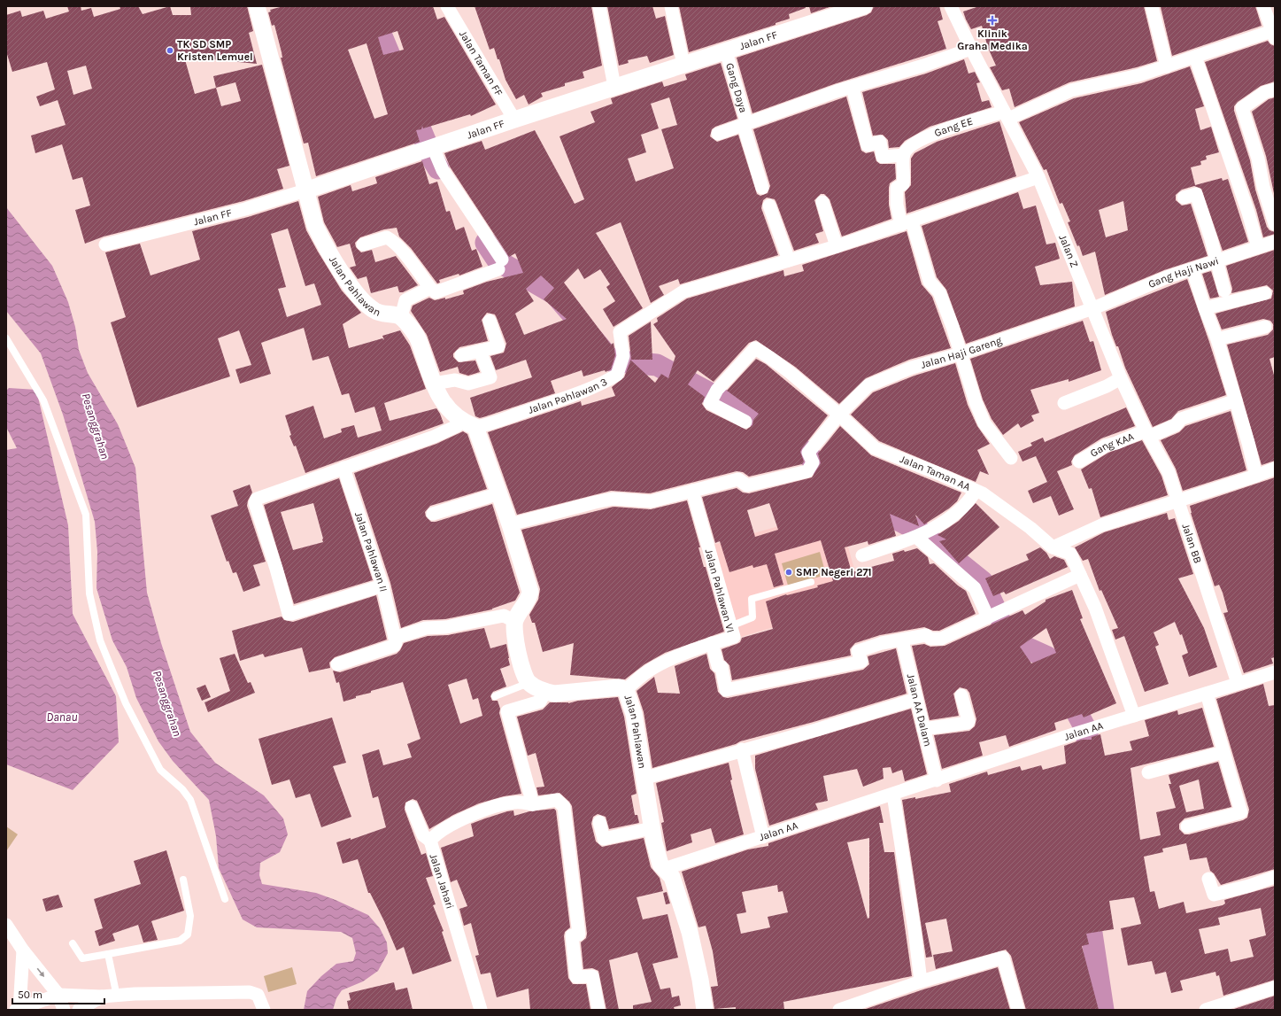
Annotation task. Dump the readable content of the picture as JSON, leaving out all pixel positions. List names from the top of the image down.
{
  "streets": {
    "street": [
      "Jalan FF",
      "Jalan Taman FF",
      "Gang Daya",
      "Gang EE",
      "Jalan Z",
      "Gang Haji Nawi",
      "Jalan Pahlawan",
      "Jalan Haji Gareng",
      "Jalan Pahlawan 3",
      "Gang KAA",
      "Jalan Taman AA",
      "Jalan BB",
      "Jalan Pahlawan II",
      "Jalan Pahlawan VI",
      "Jalan AA Dalam",
      "Jalan AA",
      "Jalan Jahari"
    ]
  },
  "crossings": [
    ["Jalan FF", "Jalan Taman FF"],
    ["Jalan FF", "Gang Daya"],
    ["Jalan FF", "Jalan Pahlawan"],
    ["Gang EE", "Jalan Z"],
    ["Jalan Z", "Gang Haji Nawi"],
    ["Jalan Z", "Jalan Haji Gareng"],
    ["Jalan Z", "Gang KAA"],
    ["Jalan Z", "Jalan BB"],
    ["Gang Haji Nawi", "Jalan Haji Gareng"],
    ["Jalan Pahlawan", "Jalan Pahlawan VI"],
    ["Jalan Pahlawan", "Jalan AA"],
    ["Jalan Haji Gareng", "Jalan Taman AA"],
    ["Jalan Taman AA", "Jalan AA"],
    ["Jalan BB", "Jalan AA"],
    ["Jalan AA Dalam", "Jalan AA"]
  ],
  "water": ["Pesanggrahan", "Danau"],
  "places": {
    "health": ["Klinik Graha Medika"],
    "other": ["TK SD SMP Kristen Lemuel", "SMP Negeri 271"]
  },
  "scale_bar": "50 m"
}
